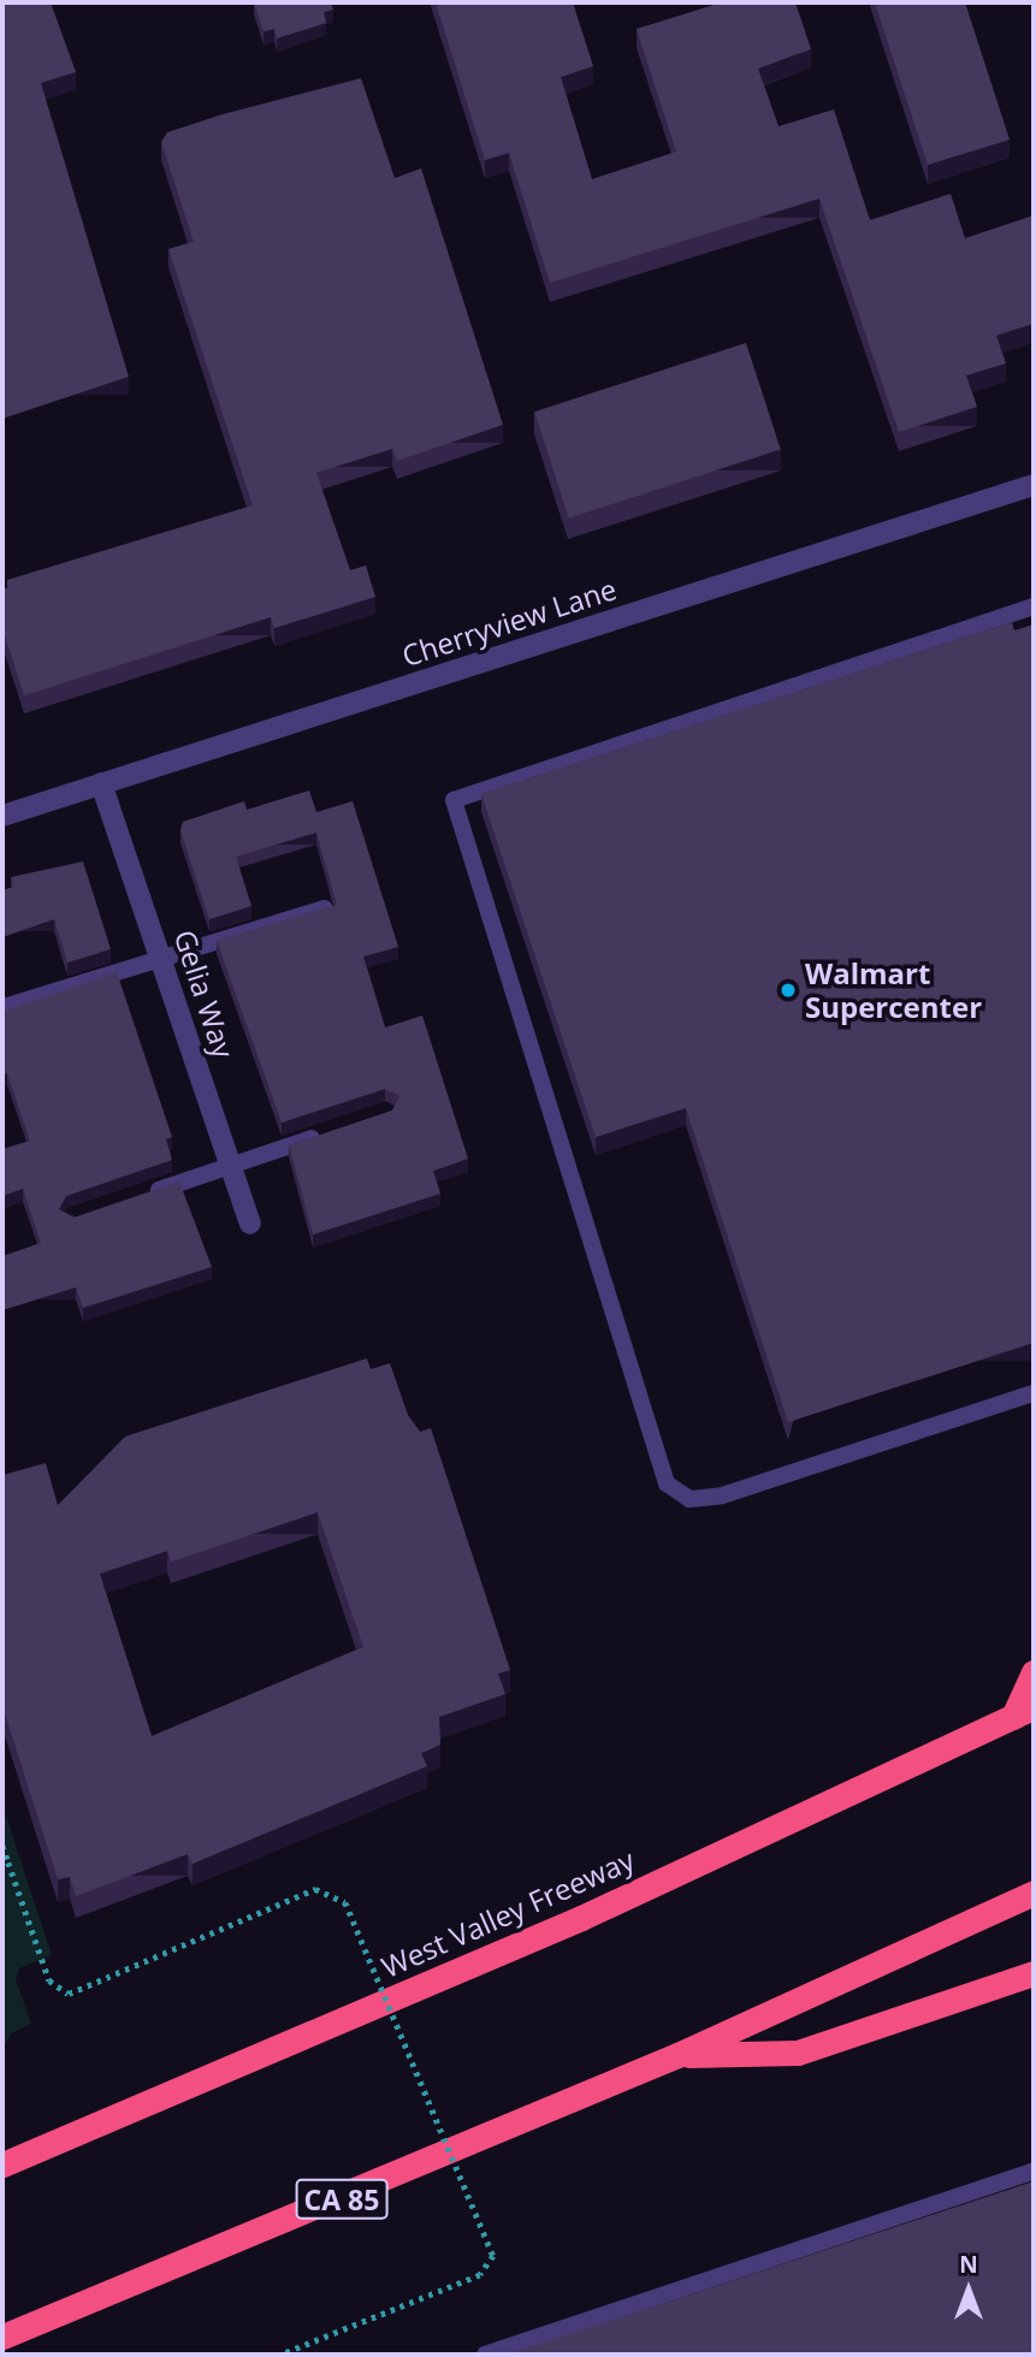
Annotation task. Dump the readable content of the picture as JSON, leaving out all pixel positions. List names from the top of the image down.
{
  "streets": {
    "highway": ["West Valley Freeway", "CA 85"],
    "street": ["Cherryview Lane", "Gelia Way"]
  },
  "crossings": [
    ["Cherryview Lane", "Gelia Way"]
  ],
  "places": ["Walmart Supercenter"],
  "north": "top"
}
